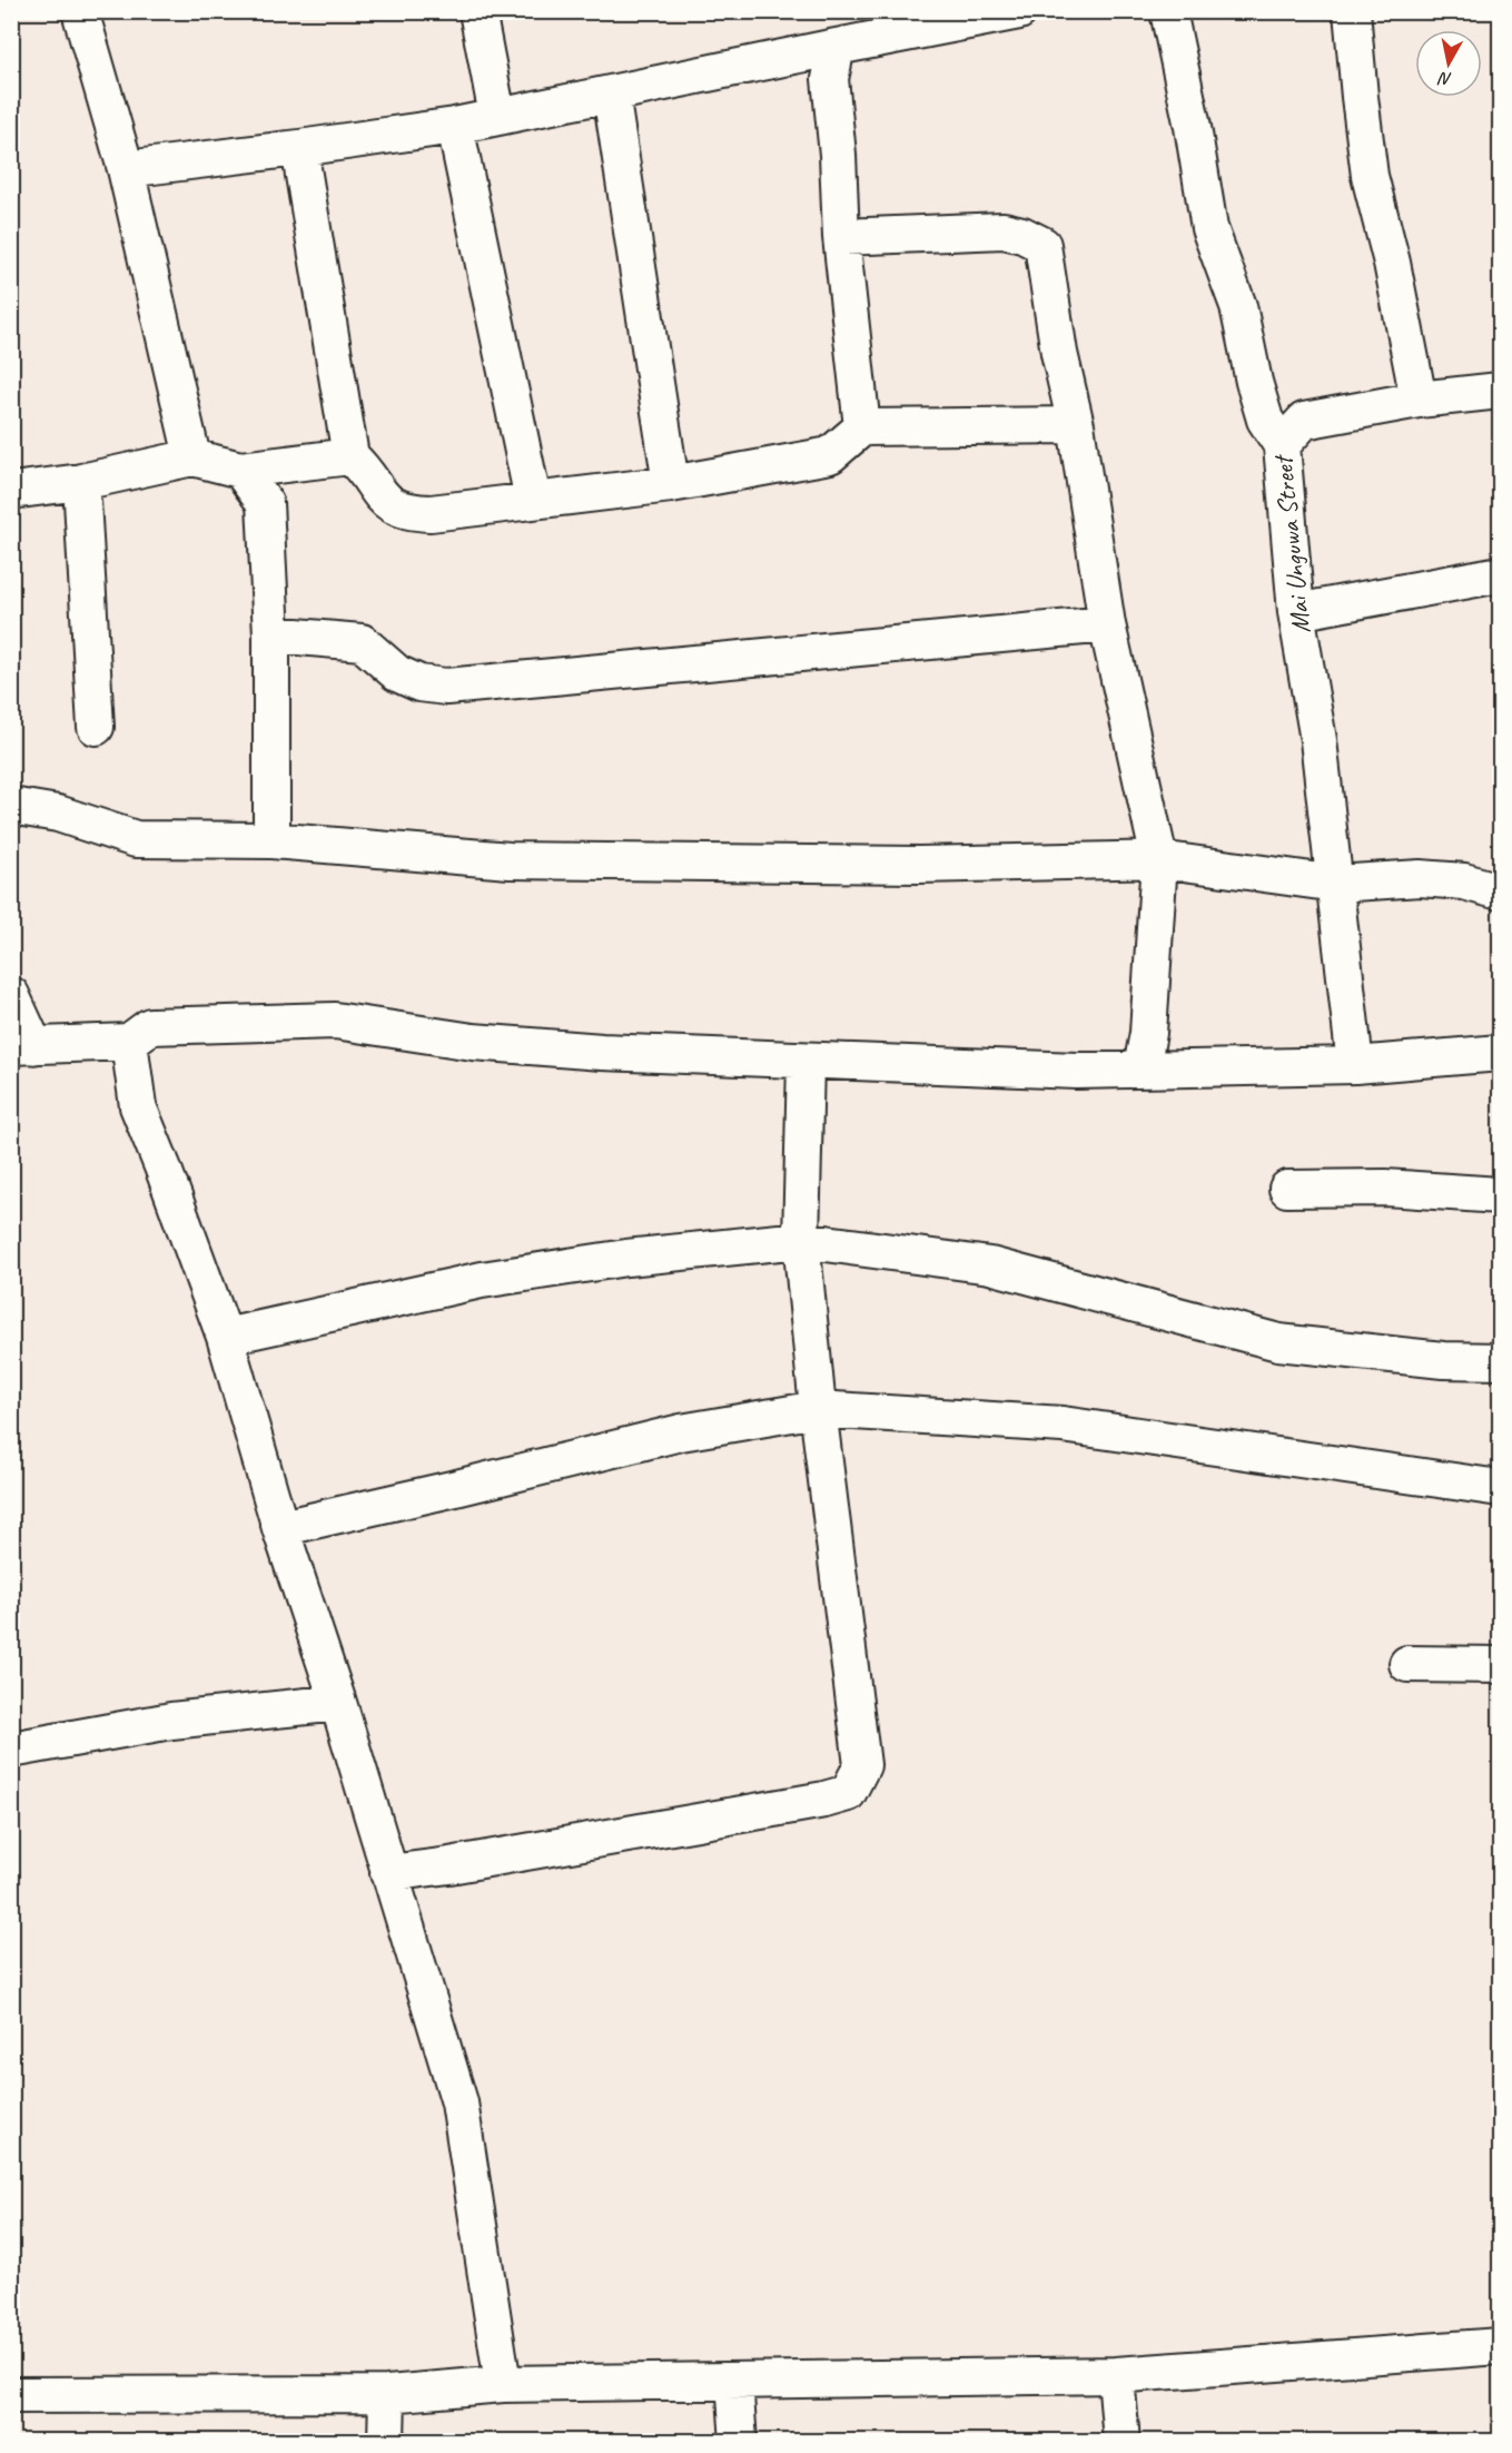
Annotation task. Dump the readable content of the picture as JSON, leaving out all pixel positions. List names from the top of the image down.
{
  "streets": {
    "street": ["Mai Unguwa Street"]
  },
  "north": "bottom"
}
